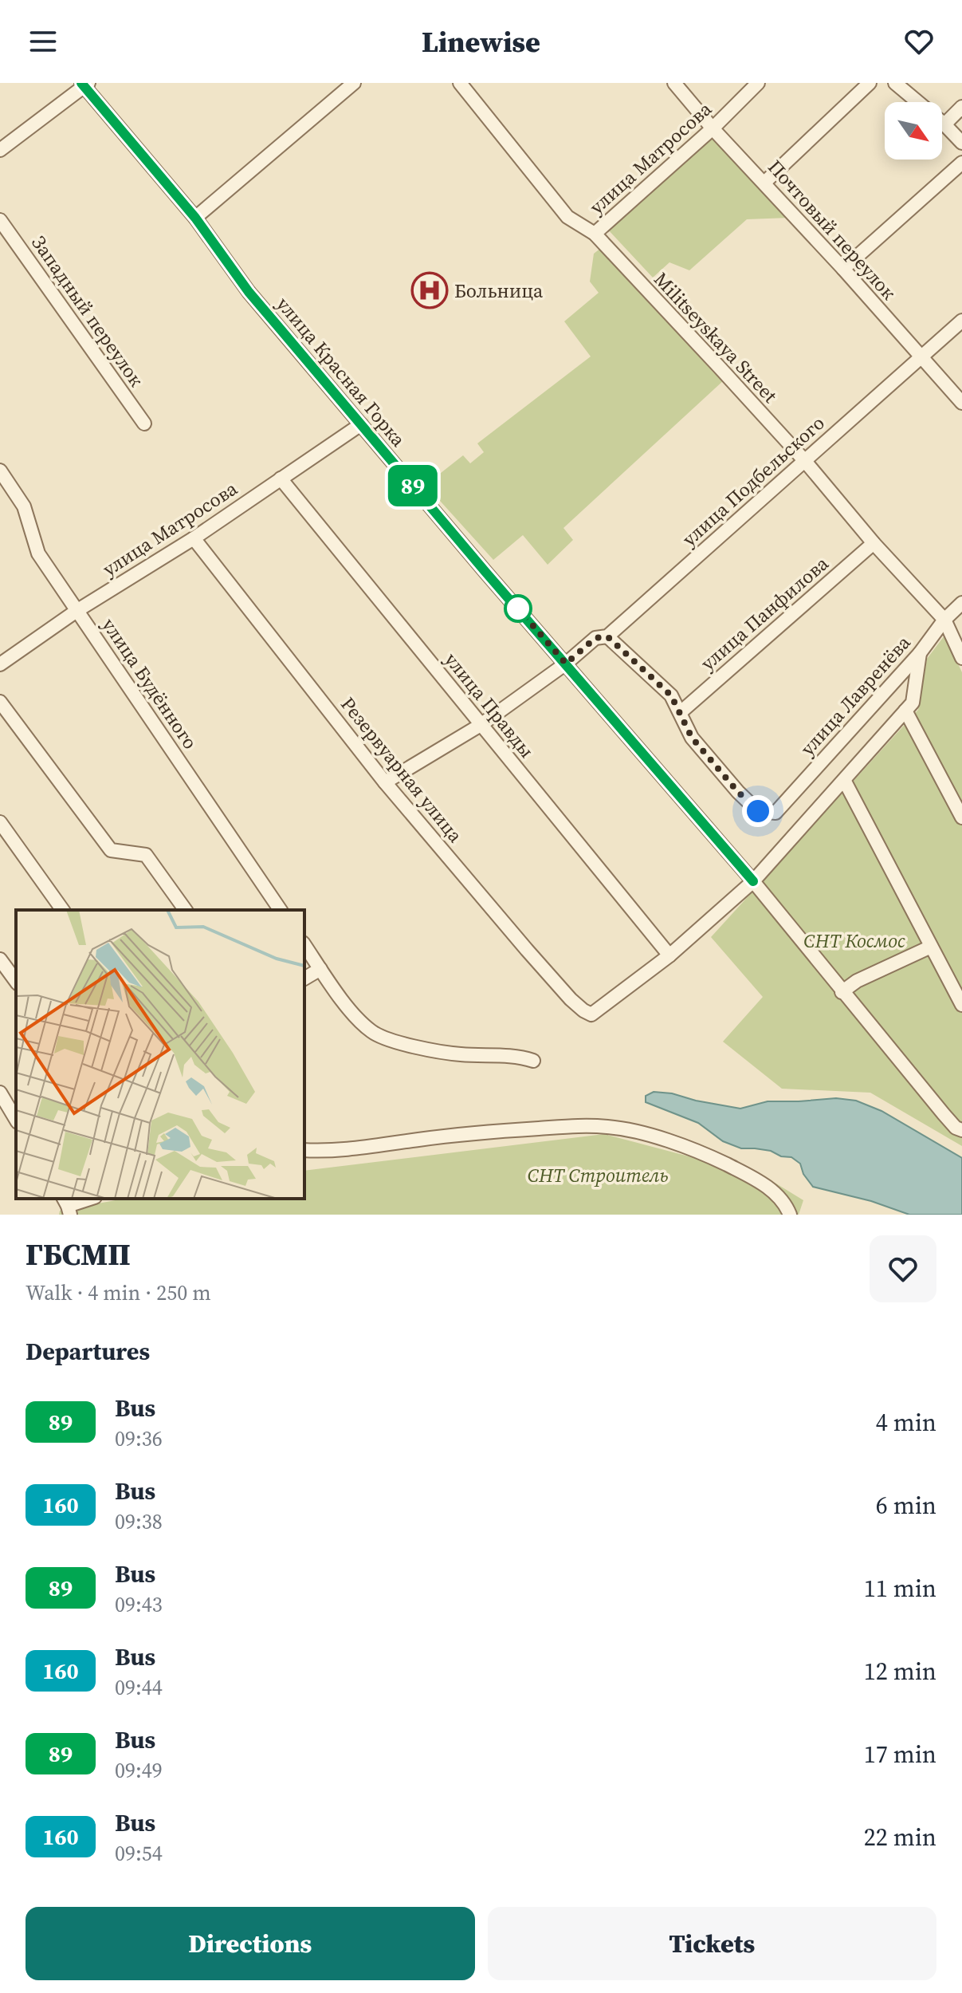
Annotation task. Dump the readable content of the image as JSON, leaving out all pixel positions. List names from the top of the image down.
{
  "streets": {
    "street": [
      "улица Матросова",
      "Почтовый переулок",
      "Западный переулок",
      "Militseyskaya Street",
      "улица Красная Горка",
      "улица Подбельского",
      "улица Панфилова",
      "улица Будённого",
      "улица Лавренёва",
      "улица Правды",
      "Резервуарная улица"
    ]
  },
  "crossings": [
    ["улица Матросова", "Почтовый переулок"],
    ["улица Матросова", "Militseyskaya Street"],
    ["улица Матросова", "улица Красная Горка"],
    ["улица Матросова", "улица Будённого"],
    ["улица Матросова", "улица Правды"],
    ["улица Матросова", "Резервуарная улица"],
    ["Почтовый переулок", "улица Подбельского"],
    ["Militseyskaya Street", "улица Подбельского"],
    ["Militseyskaya Street", "улица Панфилова"],
    ["Militseyskaya Street", "улица Лавренёва"],
    ["улица Красная Горка", "улица Подбельского"],
    ["улица Подбельского", "улица Правды"],
    ["улица Подбельского", "Резервуарная улица"],
    ["улица Панфилова", "улица Лавренёва"],
    ["улица Правды", "Резервуарная улица"]
  ],
  "parks": ["СНТ Космос", "СНТ Строитель"],
  "places": {
    "hospital": ["Больница"]
  },
  "lines": ["bus line 89"],
  "north": "bottom right",
  "page": {
    "header": "Linewise",
    "on_map": "89",
    "heading": [
      ["ГБСМП", "Walk · 4 min · 250 m"],
      "Departures"
    ],
    "list": [
      {
        "mark": "89",
        "name": "Bus",
        "note": "09:36",
        "value": "4 min"
      },
      {
        "mark": "160",
        "name": "Bus",
        "note": "09:38",
        "value": "6 min"
      },
      {
        "mark": "89",
        "name": "Bus",
        "note": "09:43",
        "value": "11 min"
      },
      {
        "mark": "160",
        "name": "Bus",
        "note": "09:44",
        "value": "12 min"
      },
      {
        "mark": "89",
        "name": "Bus",
        "note": "09:49",
        "value": "17 min"
      },
      {
        "mark": "160",
        "name": "Bus",
        "note": "09:54",
        "value": "22 min"
      }
    ],
    "buttons": ["Directions", "Tickets"]
  }
}
